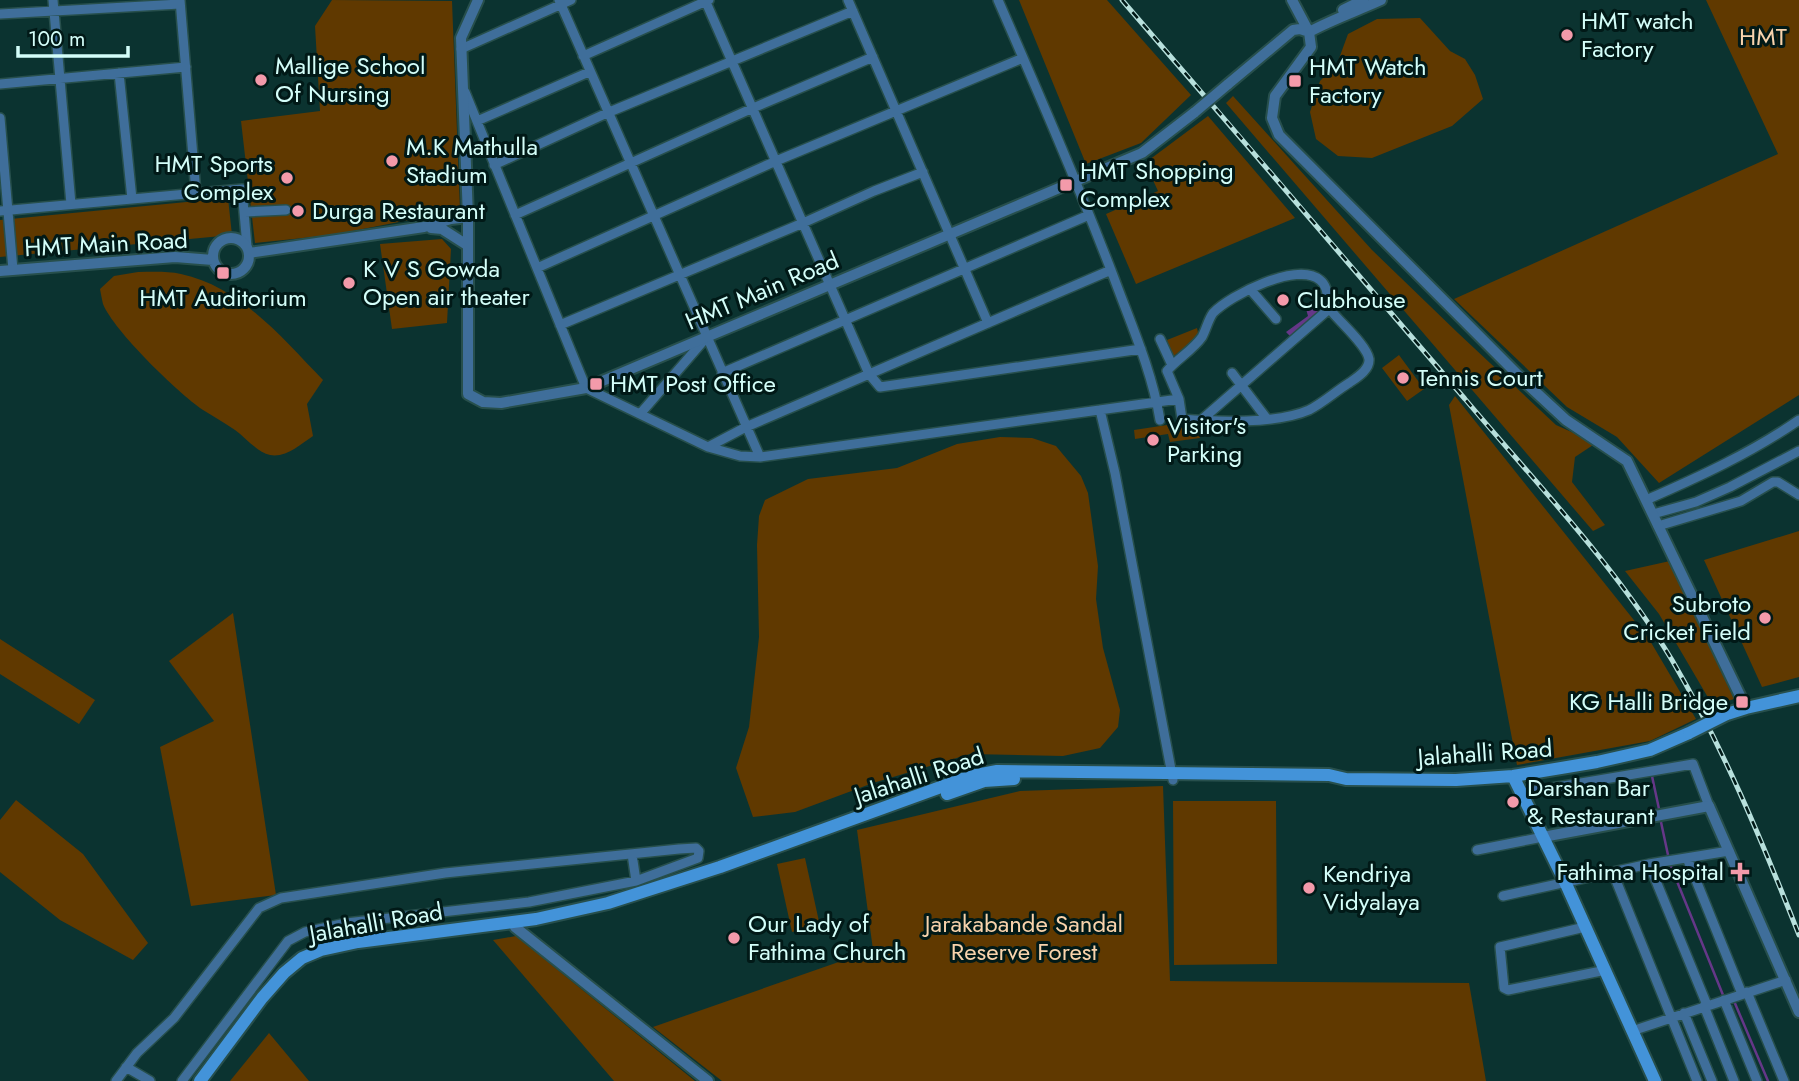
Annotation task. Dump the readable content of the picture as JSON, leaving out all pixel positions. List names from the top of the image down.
{
  "streets": {
    "main road": ["Jalahalli Road"],
    "street": ["HMT Main Road"]
  },
  "parks": ["HMT", "Jarakabande Sandal Reserve Forest"],
  "places": {
    "other": [
      "HMT watch Factory",
      "Mallige School Of Nursing",
      "M.K Mathulla Stadium",
      "HMT Sports Complex",
      "Durga Restaurant",
      "K V S Gowda Open air theater",
      "Clubhouse",
      "Tennis Court",
      "Visitor's Parking",
      "Subroto Cricket Field",
      "Darshan Bar & Restaurant",
      "Kendriya Vidyalaya",
      "Our Lady of Fathima Church"
    ],
    "transit": [
      "HMT Watch Factory",
      "HMT Shopping Complex",
      "HMT Auditorium",
      "HMT Post Office",
      "KG Halli Bridge"
    ],
    "health": ["Fathima Hospital"]
  },
  "scale_bar": "100 m"
}
